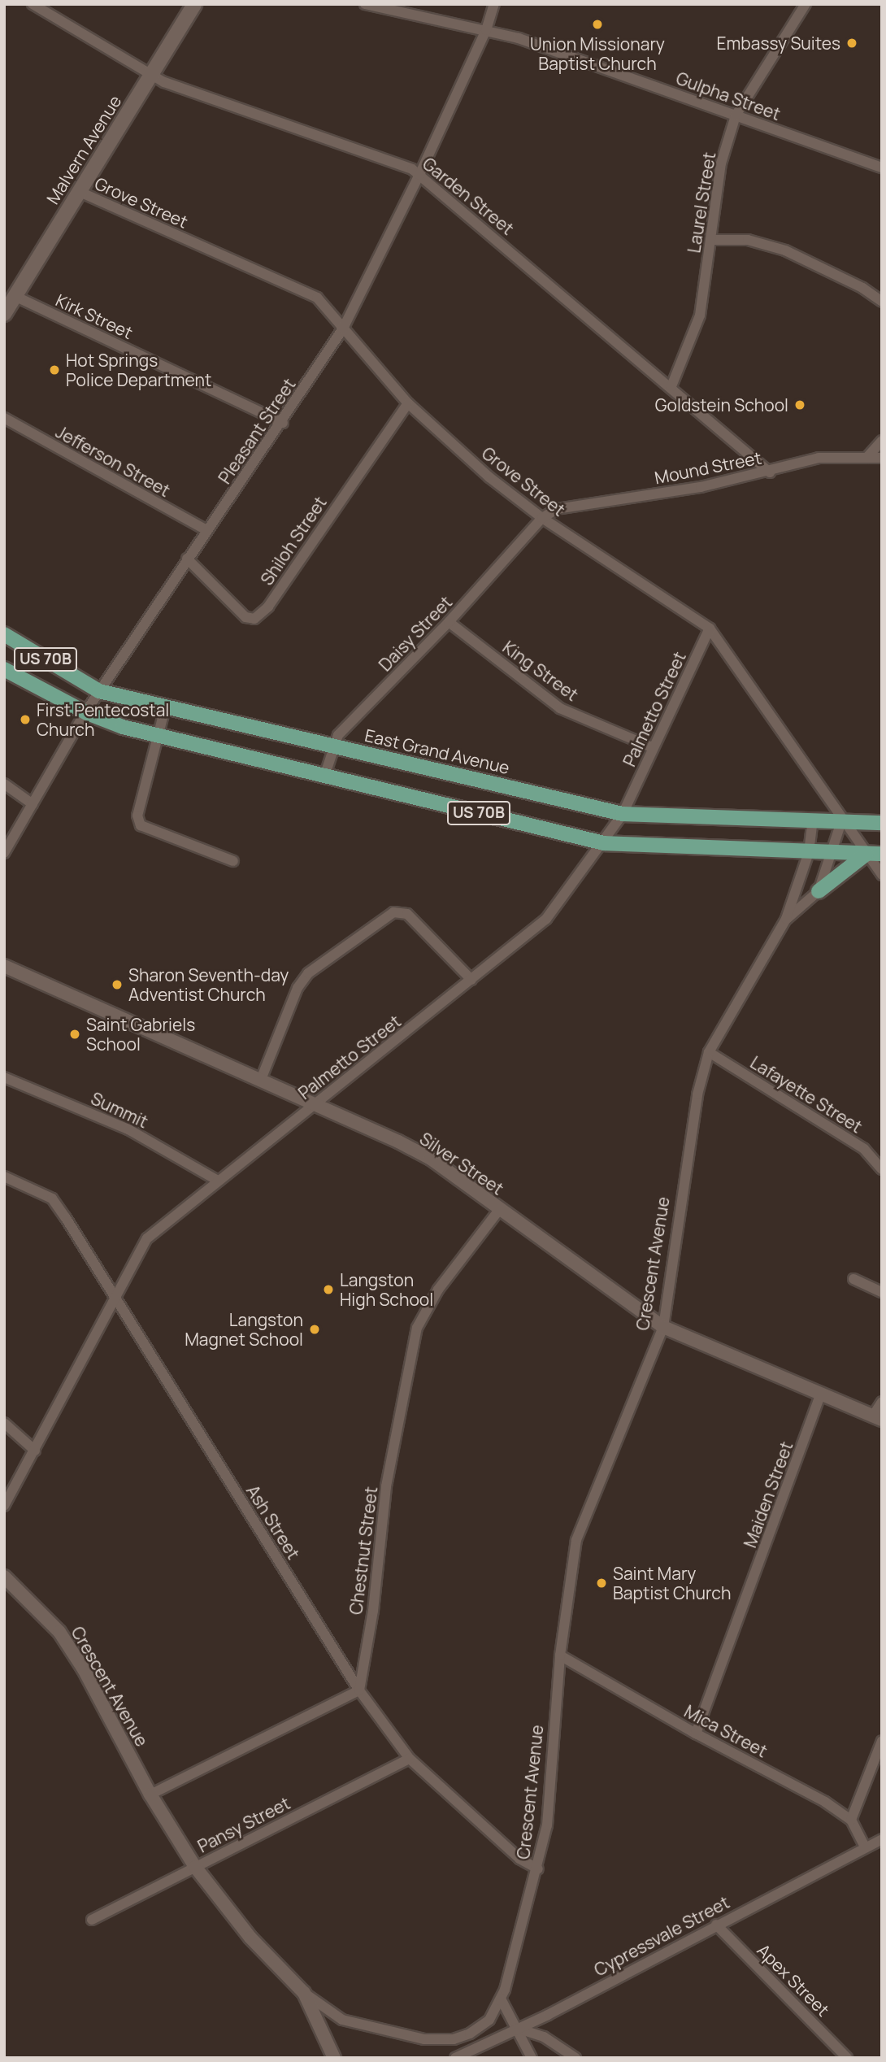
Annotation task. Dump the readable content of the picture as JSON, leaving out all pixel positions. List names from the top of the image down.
{
  "streets": {
    "main road": ["Malvern Avenue", "US 70B", "East Grand Avenue"],
    "street": [
      "Gulpha Street",
      "Garden Street",
      "Grove Street",
      "Laurel Street",
      "Kirk Street",
      "Pleasant Street",
      "Jefferson Street",
      "Mound Street",
      "Shiloh Street",
      "Daisy Street",
      "King Street",
      "Palmetto Street",
      "Lafayette Street",
      "Summit",
      "Silver Street",
      "Crescent Avenue",
      "Maiden Street",
      "Ash Street",
      "Chestnut Street",
      "Mica Street",
      "Pansy Street",
      "Cypressvale Street",
      "Apex Street"
    ]
  },
  "crossings": [
    ["Gulpha Street", "Laurel Street"],
    ["Gulpha Street", "Pleasant Street"],
    ["Malvern Avenue", "Garden Street"],
    ["Malvern Avenue", "Grove Street"],
    ["Malvern Avenue", "Kirk Street"],
    ["Garden Street", "Laurel Street"],
    ["Garden Street", "Pleasant Street"],
    ["Garden Street", "Mound Street"],
    ["Grove Street", "Pleasant Street"],
    ["Grove Street", "Mound Street"],
    ["Grove Street", "Shiloh Street"],
    ["Grove Street", "Daisy Street"],
    ["Grove Street", "US 70B"],
    ["Grove Street", "Palmetto Street"],
    ["Grove Street", "East Grand Avenue"],
    ["Grove Street", "Crescent Avenue"],
    ["Kirk Street", "Pleasant Street"],
    ["Pleasant Street", "Jefferson Street"],
    ["Pleasant Street", "Shiloh Street"],
    ["Pleasant Street", "US 70B"],
    ["Pleasant Street", "East Grand Avenue"],
    ["Mound Street", "Daisy Street"],
    ["Daisy Street", "US 70B"],
    ["Daisy Street", "King Street"],
    ["Daisy Street", "East Grand Avenue"],
    ["US 70B", "Palmetto Street"],
    ["US 70B", "Crescent Avenue"],
    ["King Street", "Palmetto Street"],
    ["Palmetto Street", "East Grand Avenue"],
    ["Palmetto Street", "Summit"],
    ["Palmetto Street", "Silver Street"],
    ["Palmetto Street", "Ash Street"],
    ["East Grand Avenue", "Crescent Avenue"],
    ["Lafayette Street", "Crescent Avenue"],
    ["Silver Street", "Crescent Avenue"],
    ["Silver Street", "Maiden Street"],
    ["Silver Street", "Chestnut Street"],
    ["Crescent Avenue", "Ash Street"],
    ["Crescent Avenue", "Mica Street"],
    ["Crescent Avenue", "Pansy Street"],
    ["Maiden Street", "Mica Street"],
    ["Ash Street", "Chestnut Street"],
    ["Ash Street", "Pansy Street"],
    ["Mica Street", "Cypressvale Street"],
    ["Cypressvale Street", "Apex Street"]
  ],
  "places": [
    "Union Missionary Baptist Church",
    "Embassy Suites",
    "Hot Springs Police Department",
    "Goldstein School",
    "First Pentecostal Church",
    "Sharon Seventh-day Adventist Church",
    "Saint Gabriels School",
    "Langston High School",
    "Langston Magnet School",
    "Saint Mary Baptist Church"
  ]
}
